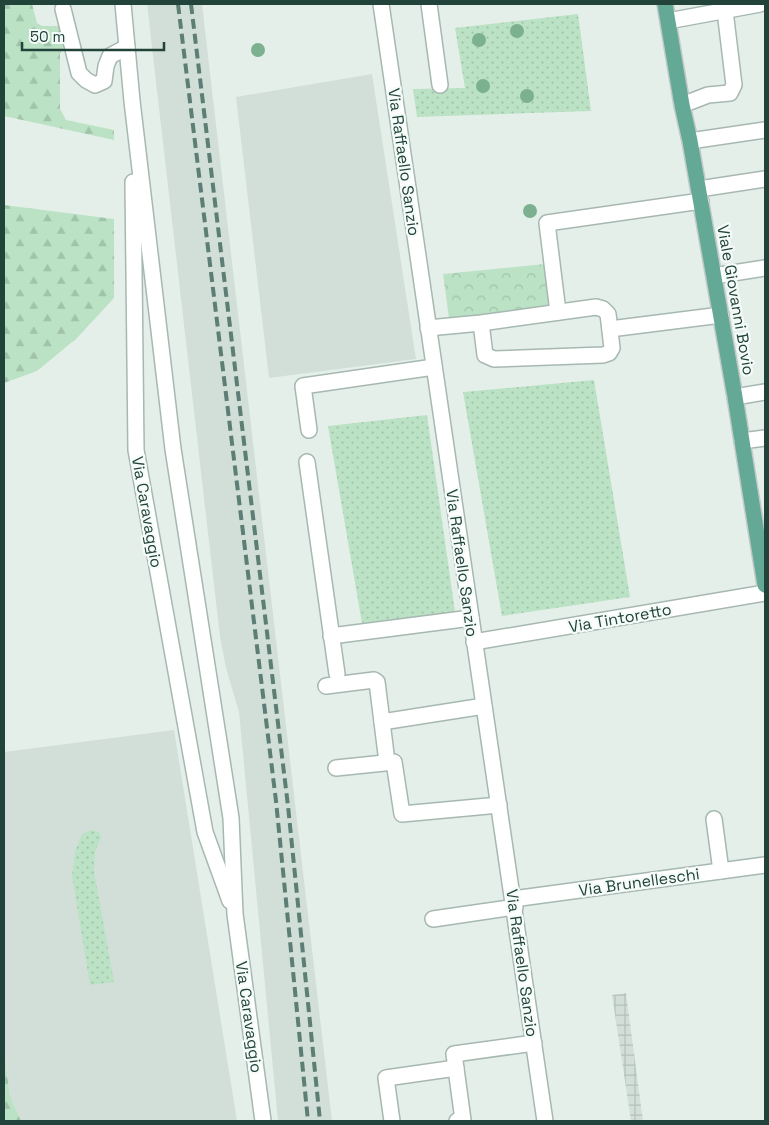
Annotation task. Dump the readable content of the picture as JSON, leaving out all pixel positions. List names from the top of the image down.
{
  "streets": {
    "main road": ["Viale Giovanni Bovio"],
    "street": [
      "Via Raffaello Sanzio",
      "Via Caravaggio",
      "Via Tintoretto",
      "Via Brunelleschi"
    ]
  },
  "crossings": [
    ["Via Raffaello Sanzio", "Via Tintoretto"],
    ["Via Raffaello Sanzio", "Via Brunelleschi"]
  ],
  "scale_bar": "50 m"
}
